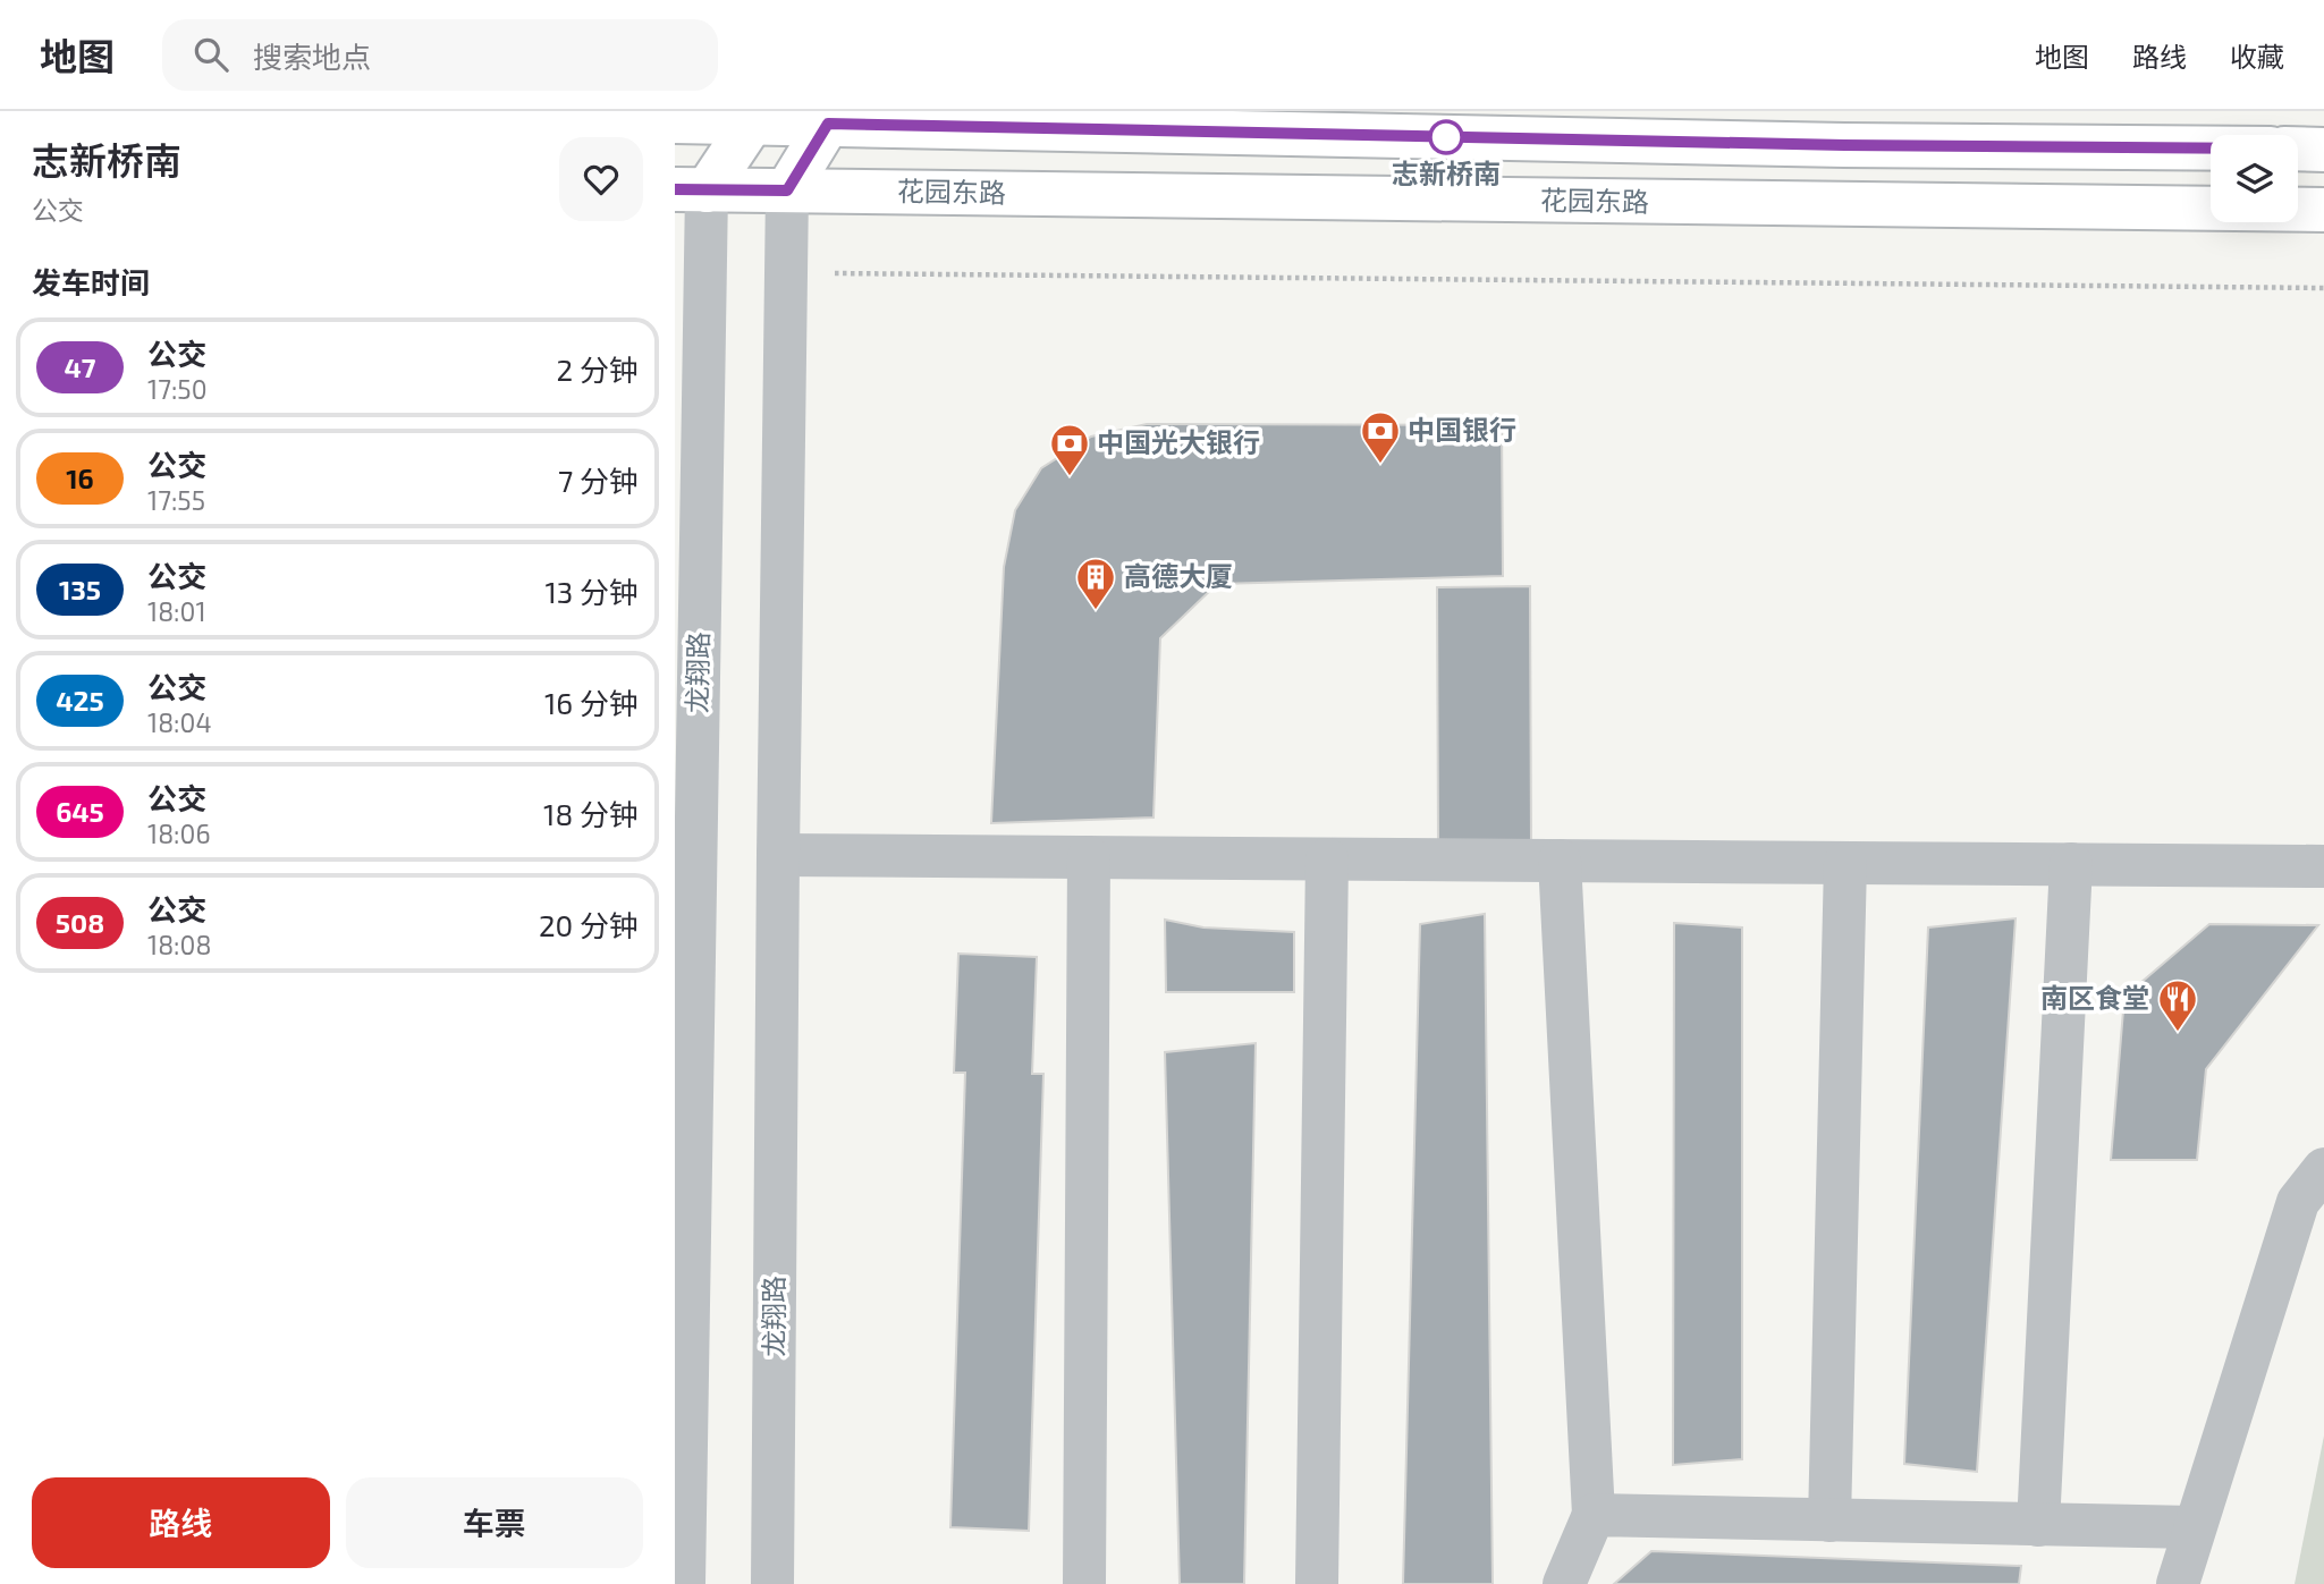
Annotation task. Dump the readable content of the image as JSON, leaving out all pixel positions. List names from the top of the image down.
{
  "streets": {
    "main road": ["花园东路"],
    "street": ["龙翔路"]
  },
  "crossings": [
    ["花园东路", "龙翔路"]
  ],
  "places": {
    "other": ["志新桥南"],
    "bank": ["中国银行", "中国光大银行"],
    "building": ["高德大厦"],
    "restaurant": ["南区食堂"]
  },
  "lines": ["bus line 47"],
  "page": {
    "header": "地图",
    "search": "搜索地点",
    "nav": ["地图", "路线", "收藏"],
    "heading": [
      ["志新桥南", "公交"],
      "发车时间"
    ],
    "list": [
      {
        "mark": "47",
        "name": "公交",
        "note": "17:50",
        "value": "2 分钟"
      },
      {
        "mark": "16",
        "name": "公交",
        "note": "17:55",
        "value": "7 分钟"
      },
      {
        "mark": "135",
        "name": "公交",
        "note": "18:01",
        "value": "13 分钟"
      },
      {
        "mark": "425",
        "name": "公交",
        "note": "18:04",
        "value": "16 分钟"
      },
      {
        "mark": "645",
        "name": "公交",
        "note": "18:06",
        "value": "18 分钟"
      },
      {
        "mark": "508",
        "name": "公交",
        "note": "18:08",
        "value": "20 分钟"
      }
    ],
    "buttons": ["路线", "车票"]
  }
}
